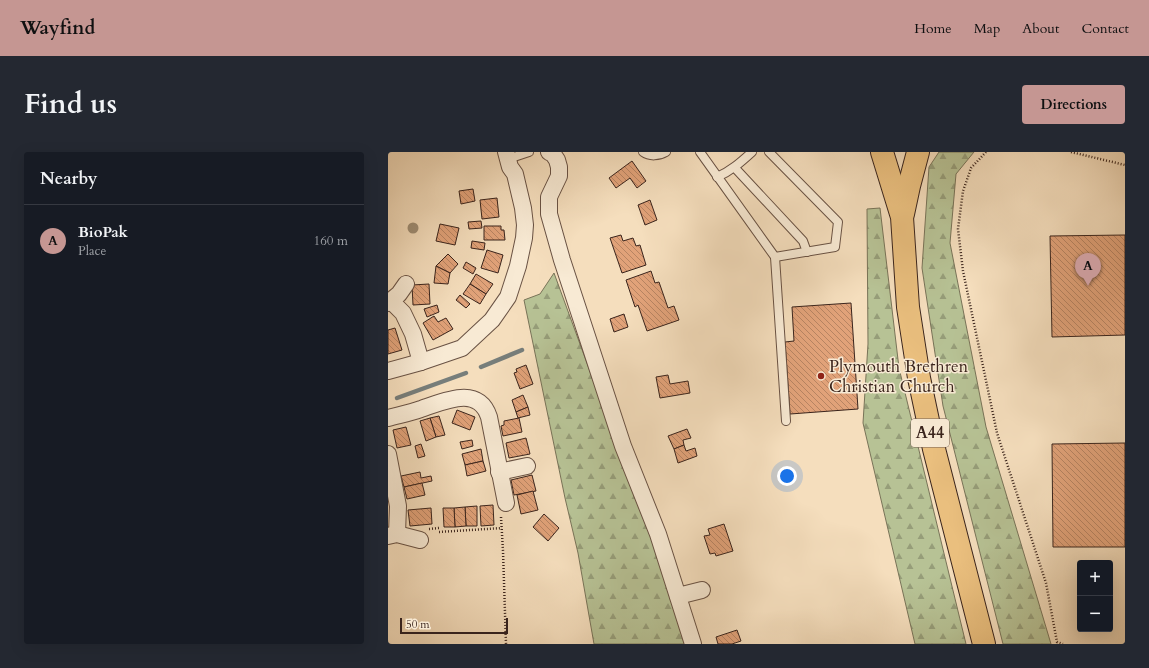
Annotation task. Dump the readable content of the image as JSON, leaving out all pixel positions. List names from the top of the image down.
{
  "streets": {
    "highway": ["A44"]
  },
  "places": ["Plymouth Brethren Christian Church"],
  "scale_bar": "50 m",
  "page": {
    "header": "Wayfind",
    "nav": [
      "Home",
      "Map",
      "About",
      "Contact"
    ],
    "title": "Find us",
    "buttons": "Directions",
    "heading": "Nearby",
    "list": [
      {
        "mark": "A",
        "name": "BioPak",
        "note": "Place",
        "value": "160 m"
      }
    ],
    "pins": "A",
    "map_buttons": ["+", "−"],
    "scale": "50 m"
  }
}
